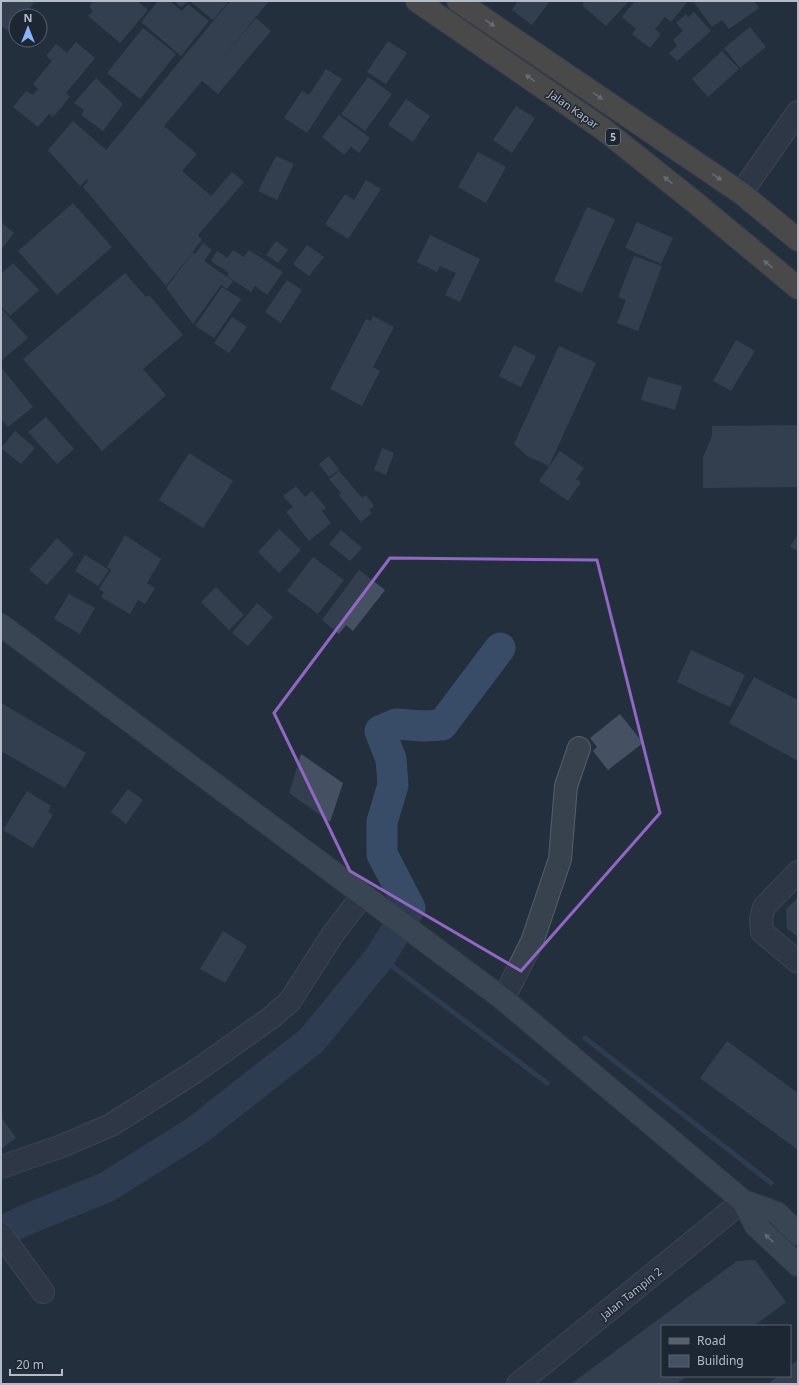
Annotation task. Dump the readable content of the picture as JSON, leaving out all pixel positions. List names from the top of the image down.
{
  "streets": {
    "highway": ["Jalan Kapar", "5"],
    "street": ["Jalan Tampin 2"]
  },
  "legend": ["Road", "Building"],
  "scale_bar": "20 m",
  "north": "top"
}
